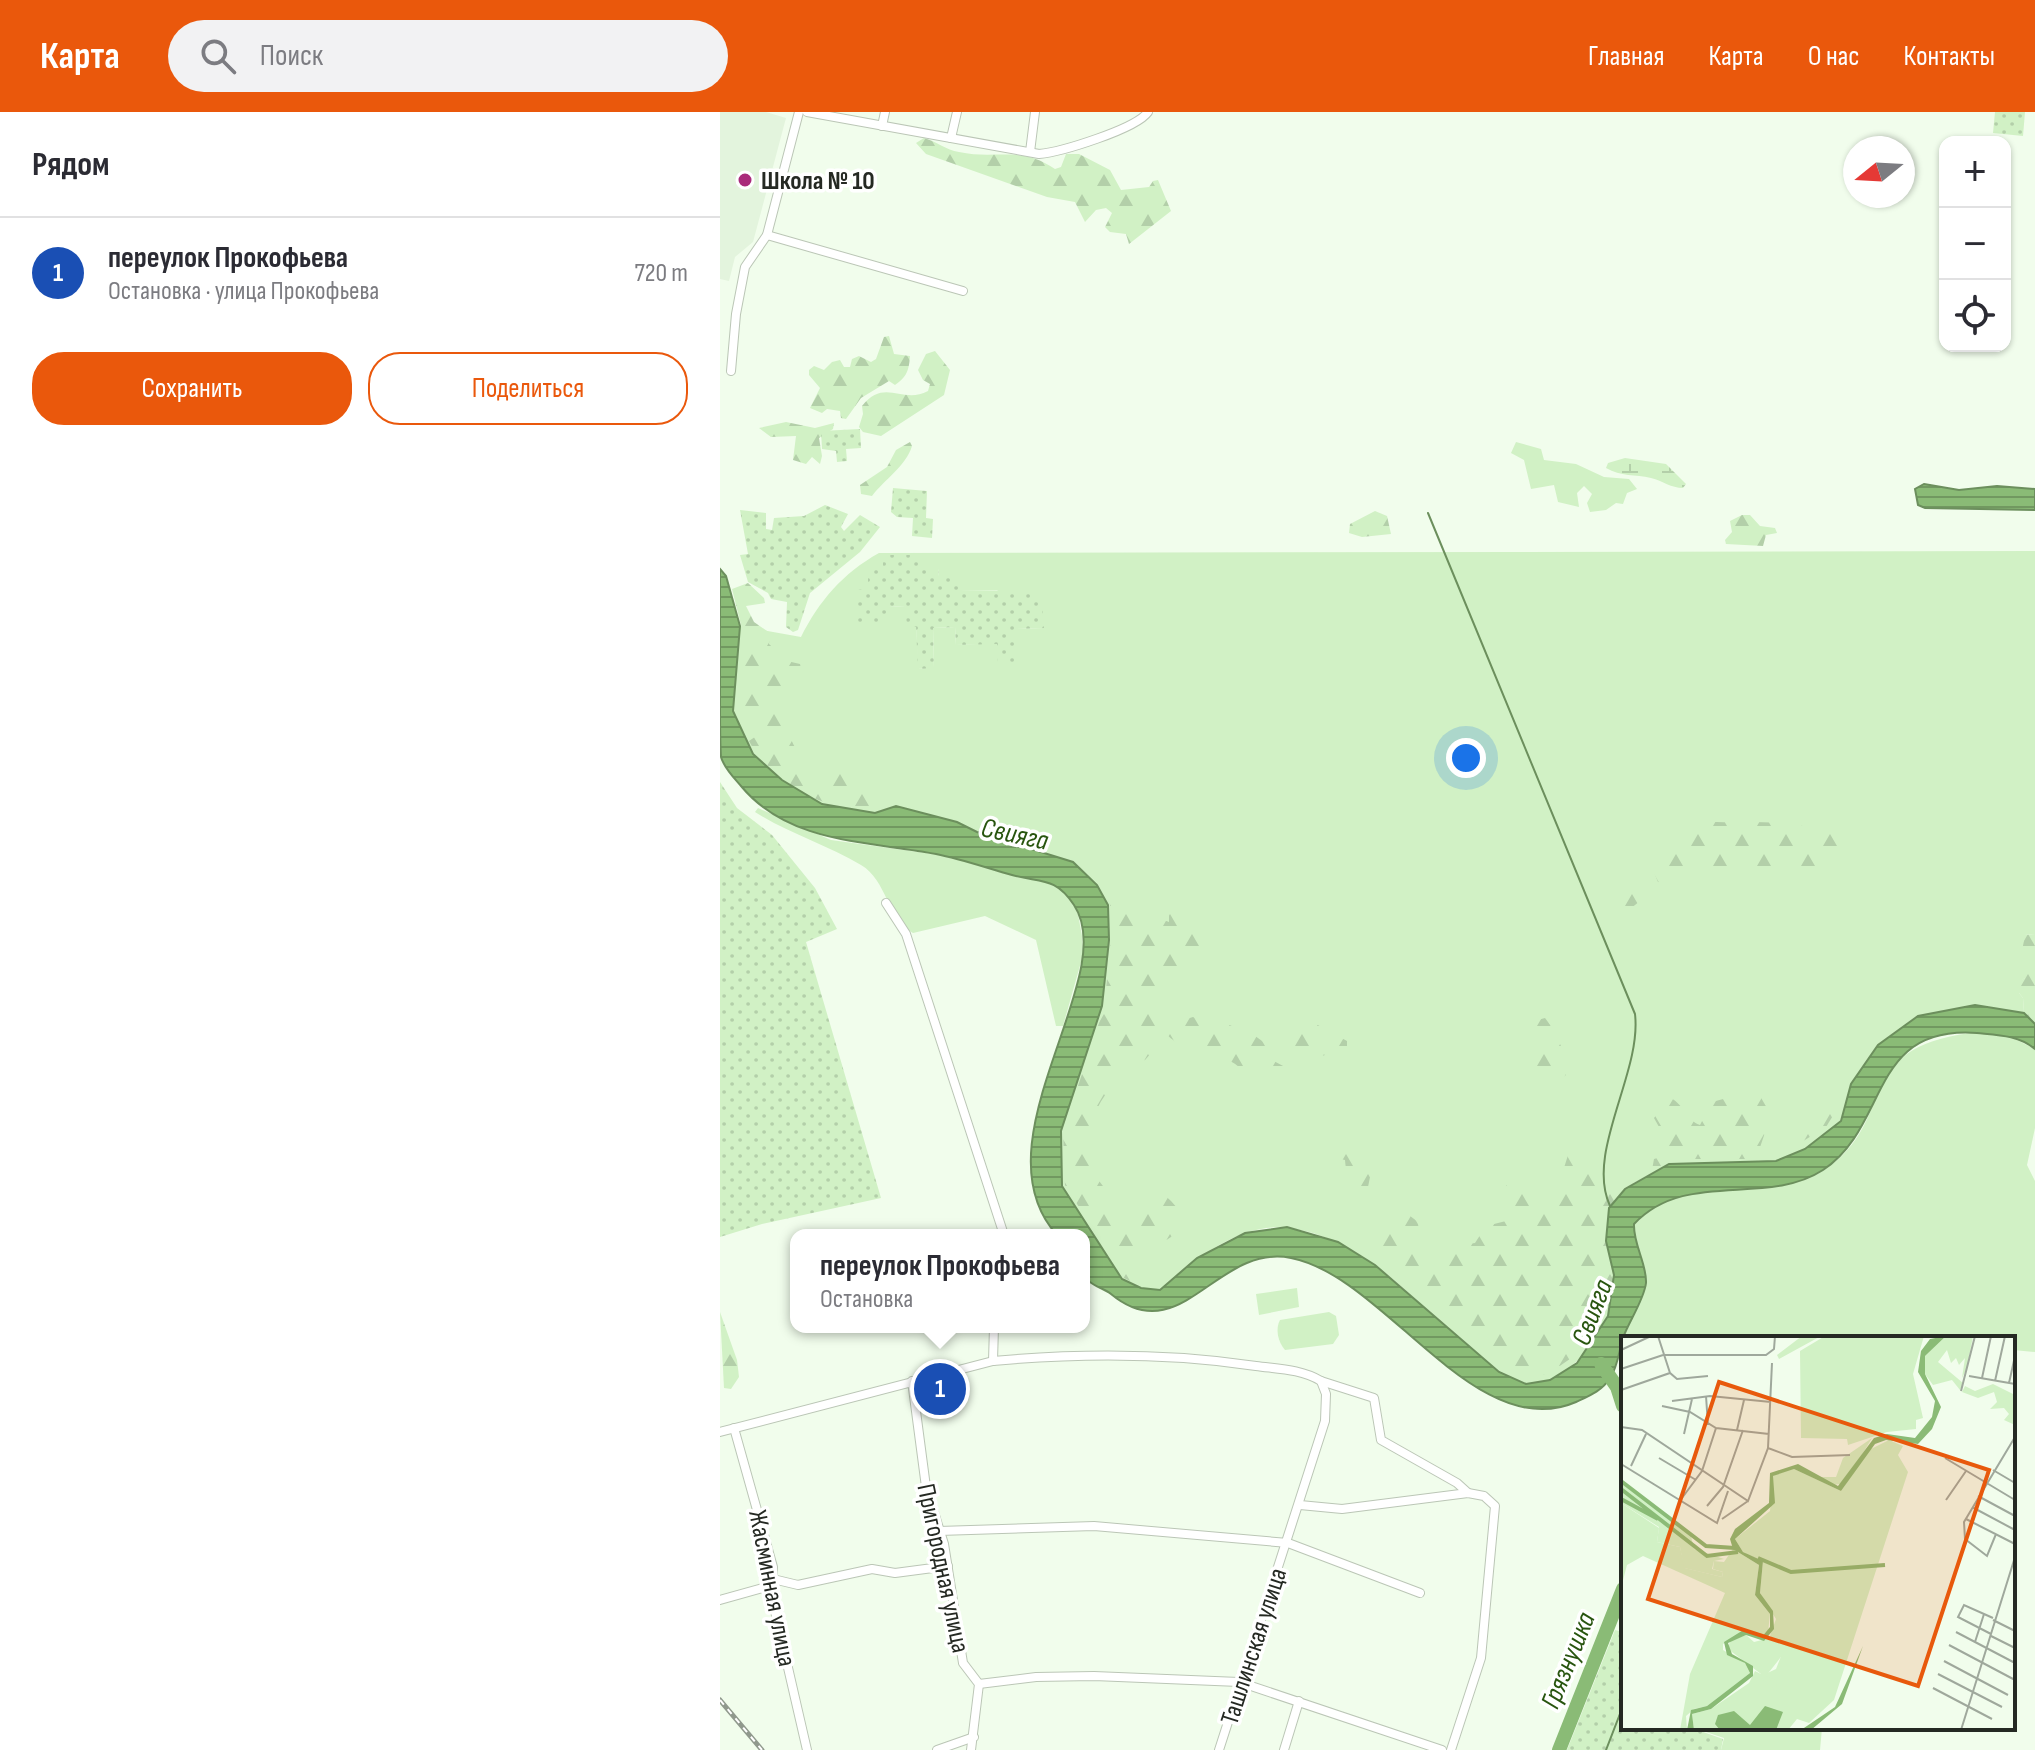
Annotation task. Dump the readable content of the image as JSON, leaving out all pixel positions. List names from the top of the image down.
{
  "streets": {
    "street": ["Пригородная улица", "Жасминная улица", "Ташлинская улица"]
  },
  "water": ["Свияга", "Грязнушка"],
  "places": ["Школа № 10"],
  "north": "left",
  "page": {
    "header": "Карта",
    "search": "Поиск",
    "nav": [
      "Главная",
      "Карта",
      "О нас",
      "Контакты"
    ],
    "heading": "Рядом",
    "map_buttons": ["+", "−"],
    "list": [
      {
        "mark": "1",
        "name": "переулок Прокофьева",
        "note": "Остановка · улица Прокофьева",
        "value": "720 m"
      }
    ],
    "buttons": ["Сохранить", "Поделиться"],
    "popup": ["переулок Прокофьева", "Остановка"],
    "pins": "1"
  }
}
